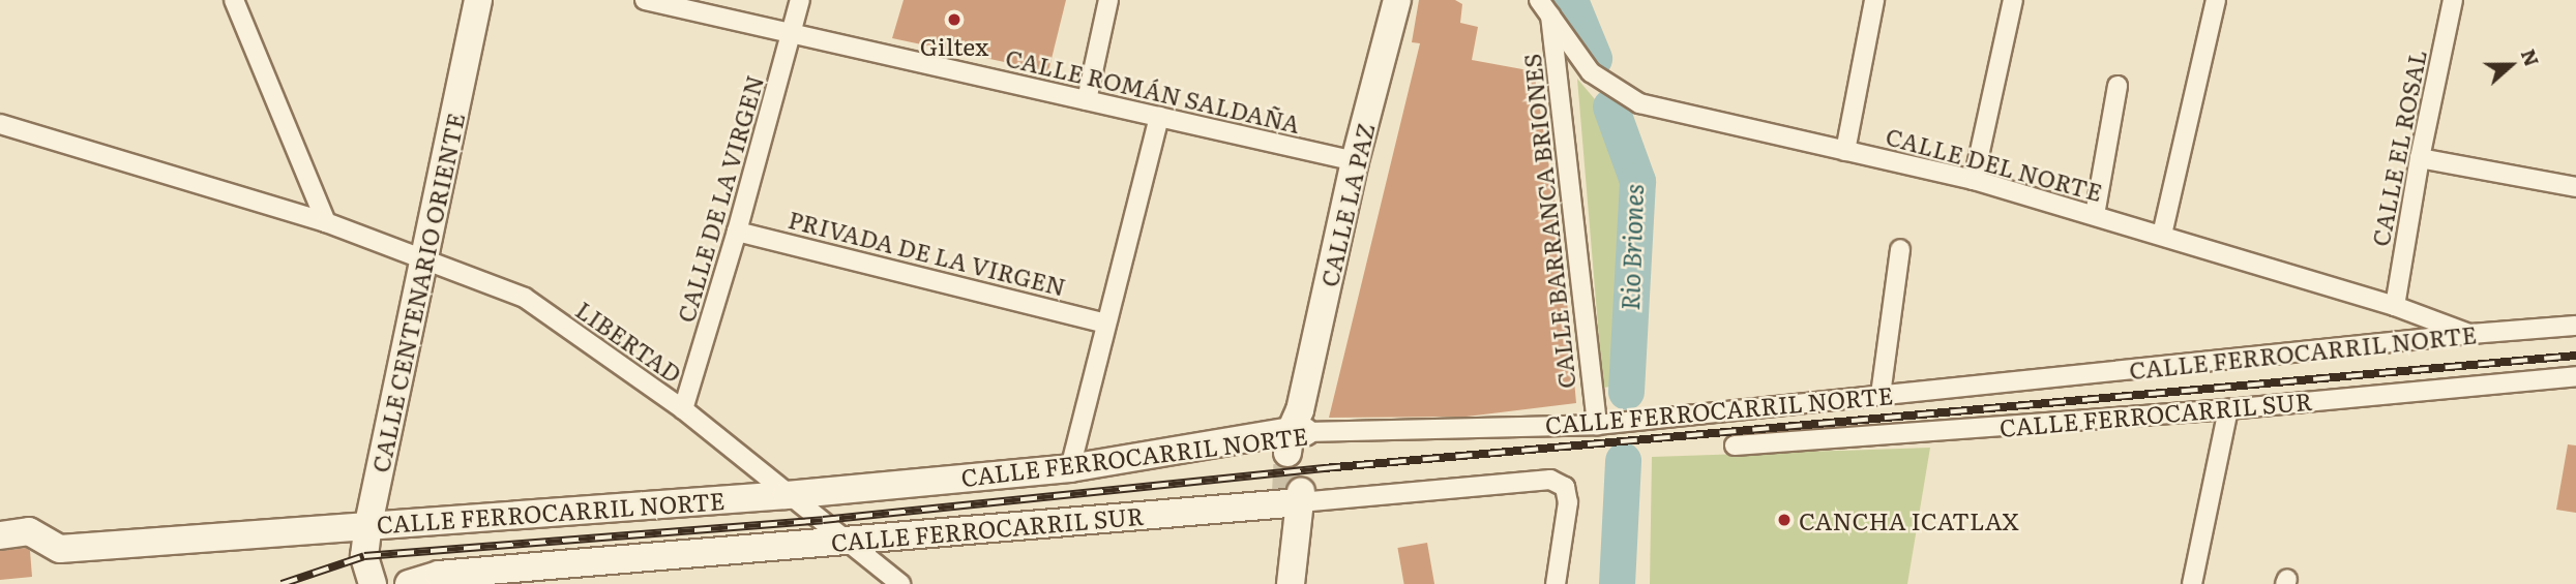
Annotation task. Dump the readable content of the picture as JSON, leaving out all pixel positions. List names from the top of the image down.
{
  "streets": {
    "main road": [
      "CALLE LA PAZ",
      "CALLE CENTENARIO ORIENTE",
      "CALLE FERROCARRIL NORTE",
      "CALLE FERROCARRIL SUR"
    ],
    "street": [
      "CALLE ROMÁN SALDAÑA",
      "CALLE EL ROSAL",
      "CALLE DEL NORTE",
      "CALLE DE LA VIRGEN",
      "CALLE BARRANCA BRIONES",
      "PRIVADA DE LA VIRGEN",
      "LIBERTAD"
    ]
  },
  "crossings": [
    ["CALLE ROMÁN SALDAÑA", "CALLE DE LA VIRGEN"],
    ["CALLE ROMÁN SALDAÑA", "CALLE LA PAZ"],
    ["CALLE EL ROSAL", "CALLE DEL NORTE"],
    ["CALLE DEL NORTE", "CALLE BARRANCA BRIONES"],
    ["CALLE DEL NORTE", "CALLE FERROCARRIL NORTE"],
    ["CALLE DE LA VIRGEN", "PRIVADA DE LA VIRGEN"],
    ["CALLE DE LA VIRGEN", "LIBERTAD"],
    ["CALLE LA PAZ", "CALLE FERROCARRIL NORTE"],
    ["CALLE BARRANCA BRIONES", "CALLE FERROCARRIL NORTE"],
    ["CALLE CENTENARIO ORIENTE", "LIBERTAD"],
    ["CALLE CENTENARIO ORIENTE", "CALLE FERROCARRIL NORTE"],
    ["LIBERTAD", "CALLE FERROCARRIL NORTE"],
    ["LIBERTAD", "CALLE FERROCARRIL SUR"]
  ],
  "water": ["Rio Briones"],
  "places": ["Giltex", "CANCHA ICATLAX"],
  "north": "right"
}
